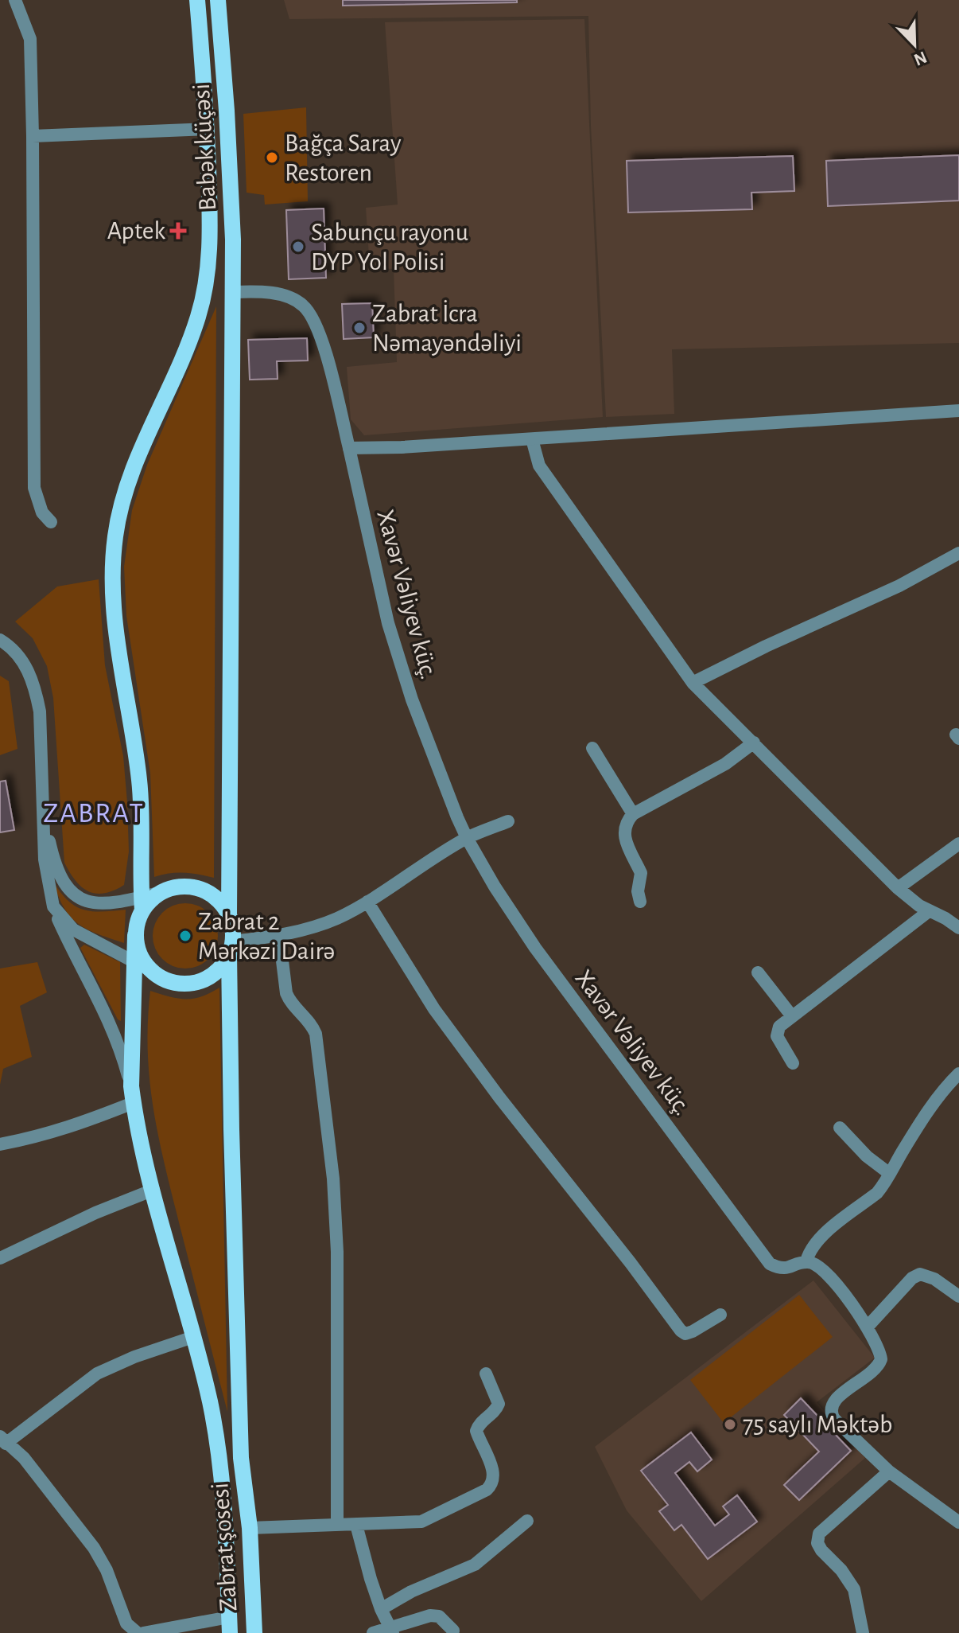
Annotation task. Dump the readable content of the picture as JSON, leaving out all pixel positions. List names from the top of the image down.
{
  "streets": {
    "main road": ["Babək küçəsi", "Zabrat şosesi"],
    "street": ["Xavər Vəliyev küç."]
  },
  "crossings": [
    ["Babək küçəsi", "Xavər Vəliyev küç."],
    ["Babək küçəsi", "Zabrat şosesi"]
  ],
  "districts": ["ZABRAT"],
  "places": {
    "other": [
      "Bağça Saray Restoren",
      "Sabunçu rayonu DYP Yol Polisi",
      "Zabrat İcra Nəmayəndəliyi",
      "Zabrat 2 Mərkəzi Dairə",
      "75 saylı Məktəb"
    ],
    "health": ["Aptek"]
  },
  "north": "bottom right"
}
